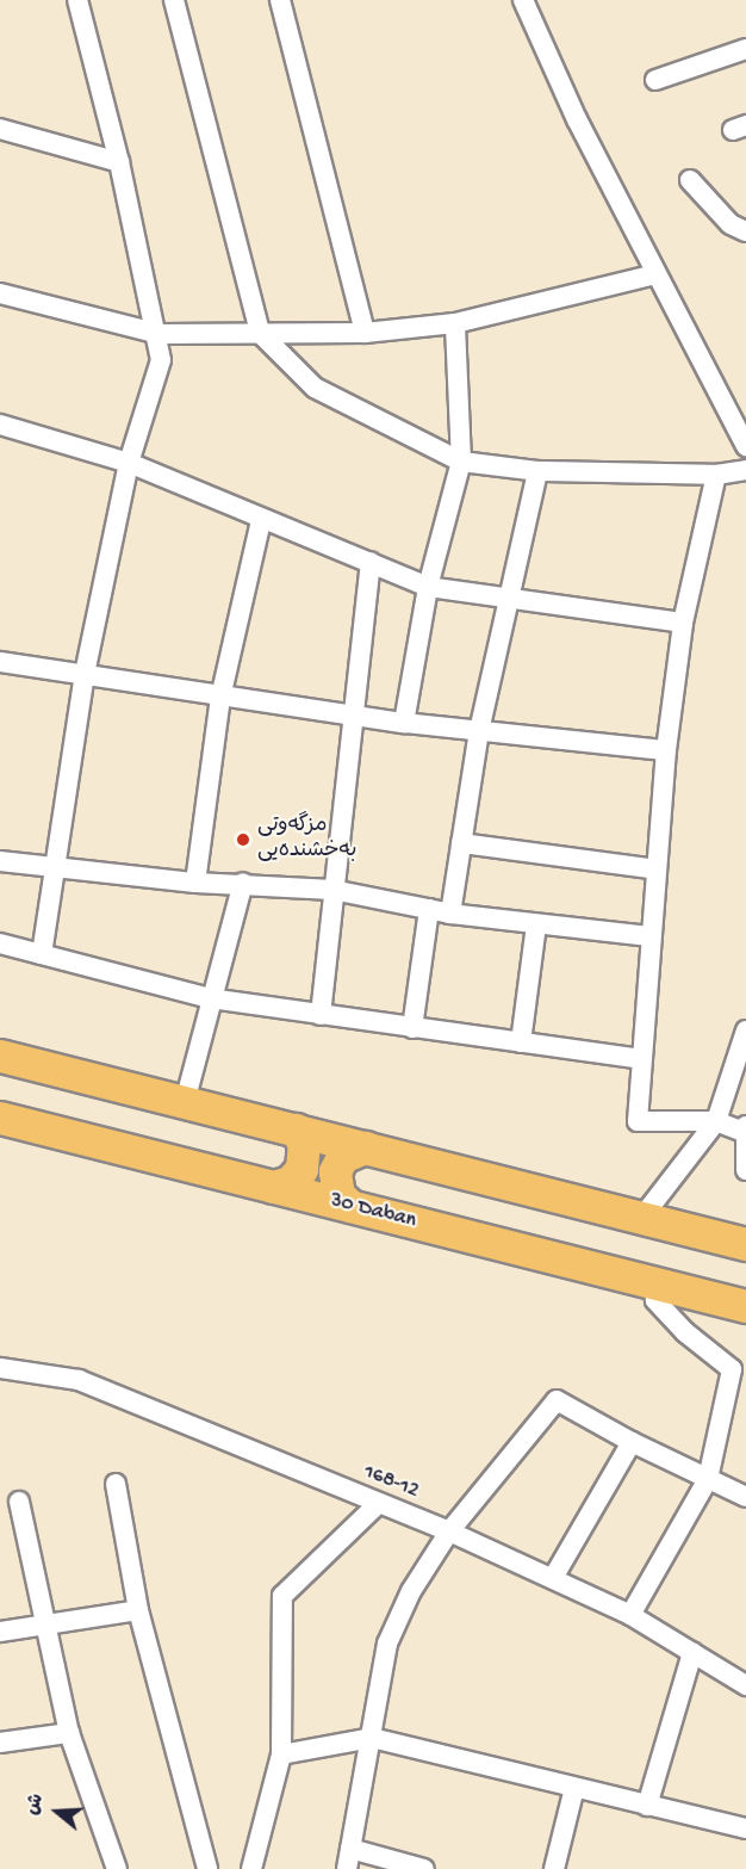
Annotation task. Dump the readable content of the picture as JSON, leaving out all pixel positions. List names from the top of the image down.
{
  "streets": {
    "main road": ["30 Daban"],
    "street": ["168-12"]
  },
  "places": ["مزگەوتی بەخشندەیی"],
  "north": "left"
}
